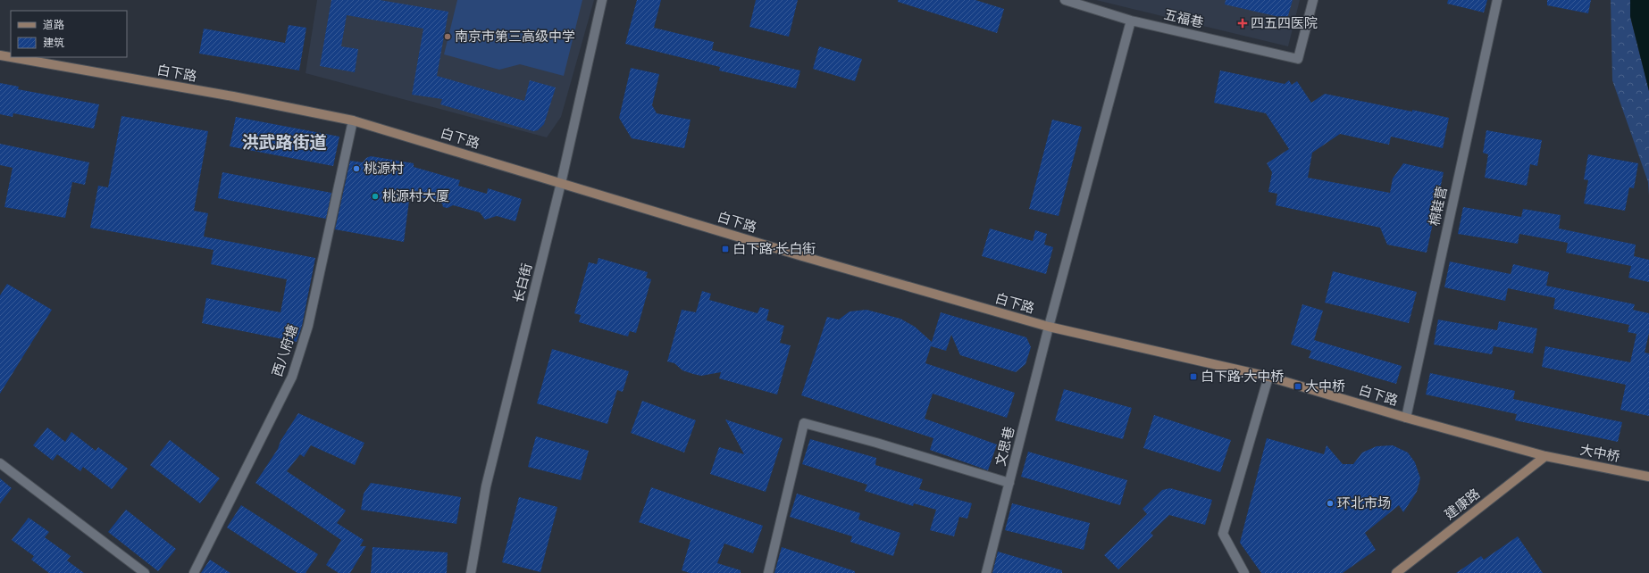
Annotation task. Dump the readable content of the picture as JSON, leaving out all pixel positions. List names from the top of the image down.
{
  "streets": {
    "main road": ["白下路", "大中桥", "建康路"],
    "street": [
      "五福巷",
      "棉鞋营",
      "长白街",
      "西八府塘",
      "文思巷"
    ]
  },
  "crossings": [
    ["五福巷", "文思巷"],
    ["白下路", "棉鞋营"],
    ["白下路", "长白街"],
    ["白下路", "西八府塘"],
    ["白下路", "文思巷"],
    ["白下路", "大中桥"],
    ["白下路", "建康路"],
    ["大中桥", "建康路"]
  ],
  "districts": ["洪武路街道"],
  "places": {
    "health": ["四五四医院"],
    "other": [
      "南京市第三高级中学",
      "桃源村",
      "桃源村大厦",
      "环北市场"
    ],
    "transit": ["白下路·长白街", "白下路·大中桥", "大中桥"]
  },
  "legend": ["道路", "建筑"]
}
